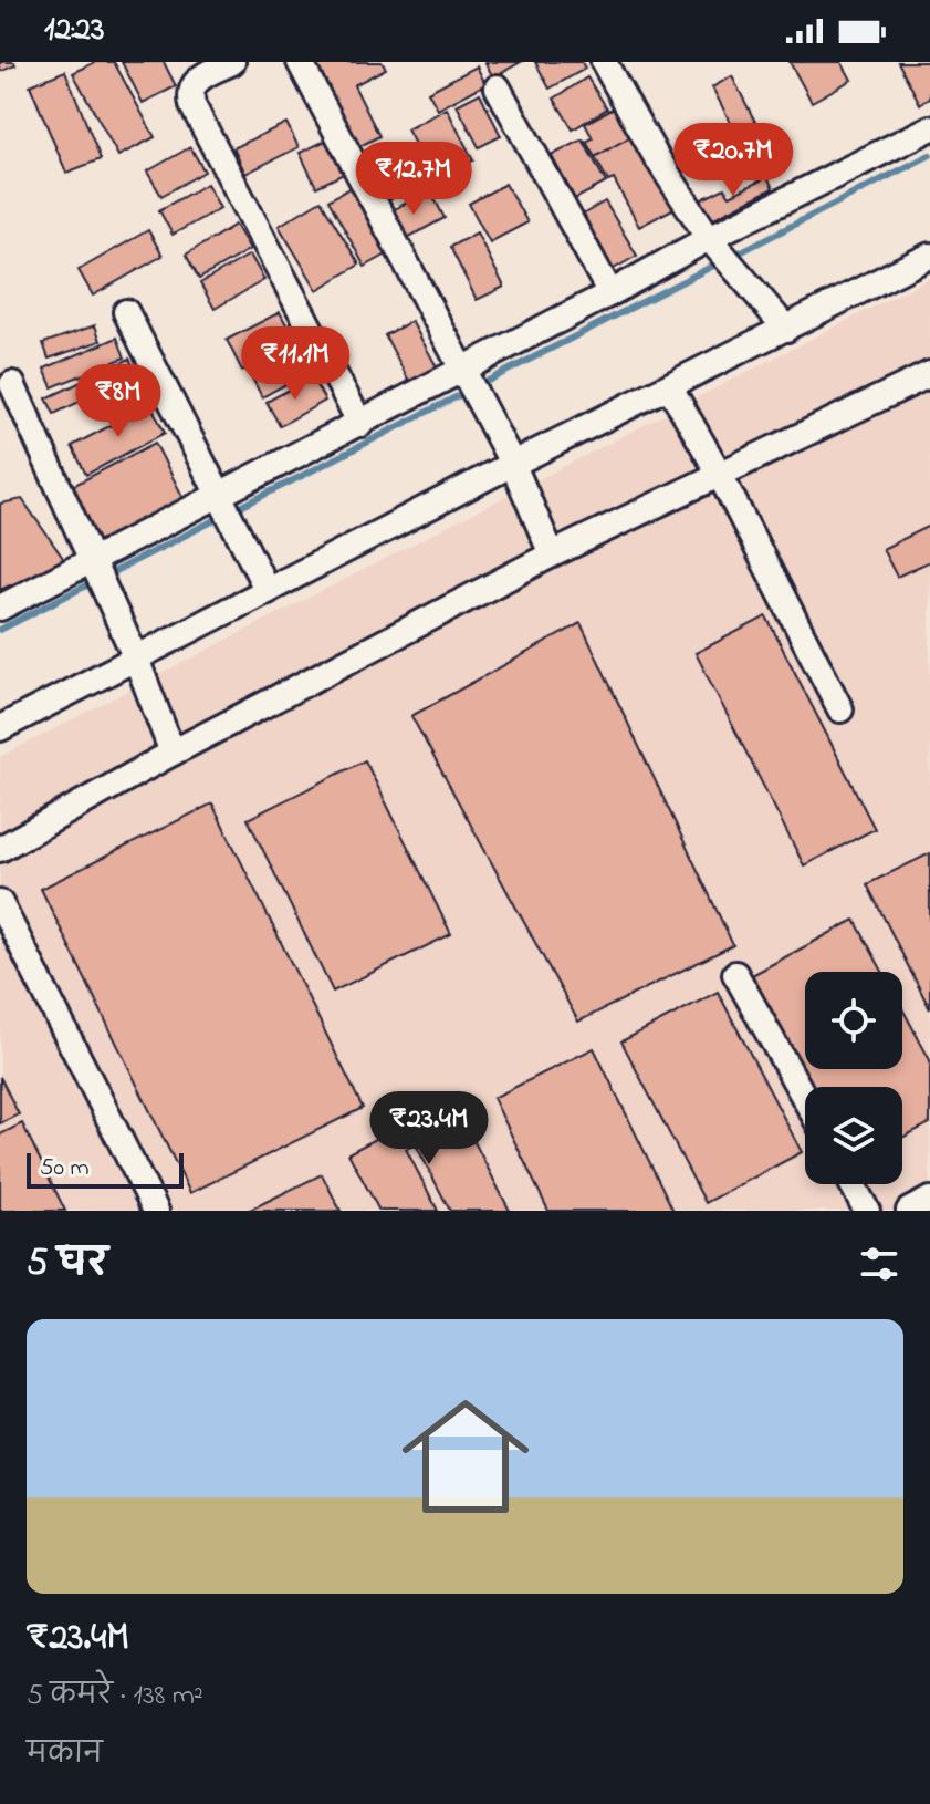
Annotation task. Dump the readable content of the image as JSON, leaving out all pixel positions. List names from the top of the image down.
{
  "scale_bar": "50 m",
  "page": {
    "status": "12:23",
    "price": [
      "₹20.7M",
      "₹12.7M",
      "₹11.1M",
      "₹8M",
      "₹23.4M"
    ],
    "scale": "50 m",
    "heading": "5 घर",
    "list": [
      {
        "name": "₹23.4M",
        "note": "5 कमरे · 138 m² · मकान"
      }
    ]
  }
}
